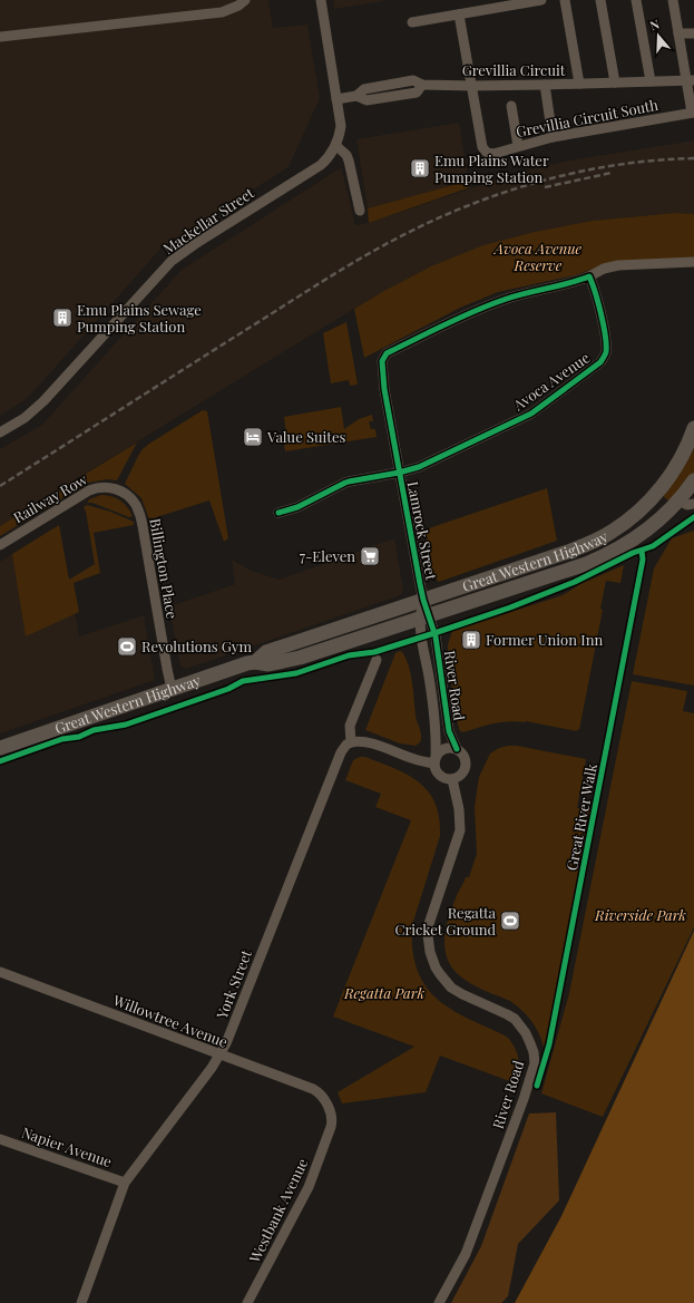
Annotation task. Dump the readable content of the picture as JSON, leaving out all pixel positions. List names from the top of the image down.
{
  "streets": {
    "highway": ["Great Western Highway"],
    "street": [
      "Grevillia Circuit",
      "Grevillia Circuit South",
      "Mackellar Street",
      "Avoca Avenue",
      "Railway Row",
      "Lamrock Street",
      "Billington Place",
      "River Road",
      "York Street",
      "Willowtree Avenue",
      "Napier Avenue",
      "Westbank Avenue"
    ],
    "cycle path": ["Great River Walk"]
  },
  "crossings": [
    ["Grevillia Circuit", "Grevillia Circuit South"],
    ["Grevillia Circuit", "Mackellar Street"],
    ["Avoca Avenue", "Lamrock Street"],
    ["Railway Row", "Billington Place"],
    ["Lamrock Street", "Great Western Highway"],
    ["Lamrock Street", "River Road"],
    ["Great Western Highway", "Billington Place"],
    ["Great Western Highway", "River Road"],
    ["York Street", "Willowtree Avenue"],
    ["York Street", "Napier Avenue"],
    ["Willowtree Avenue", "Westbank Avenue"]
  ],
  "parks": ["Avoca Avenue Reserve", "Riverside Park", "Regatta Park"],
  "places": {
    "building": ["Emu Plains Water Pumping Station", "Emu Plains Sewage Pumping Station", "Former Union Inn"],
    "hotel": ["Value Suites"],
    "supermarket": ["7-Eleven"],
    "sports": ["Revolutions Gym", "Regatta Cricket Ground"]
  },
  "north": "top"
}
